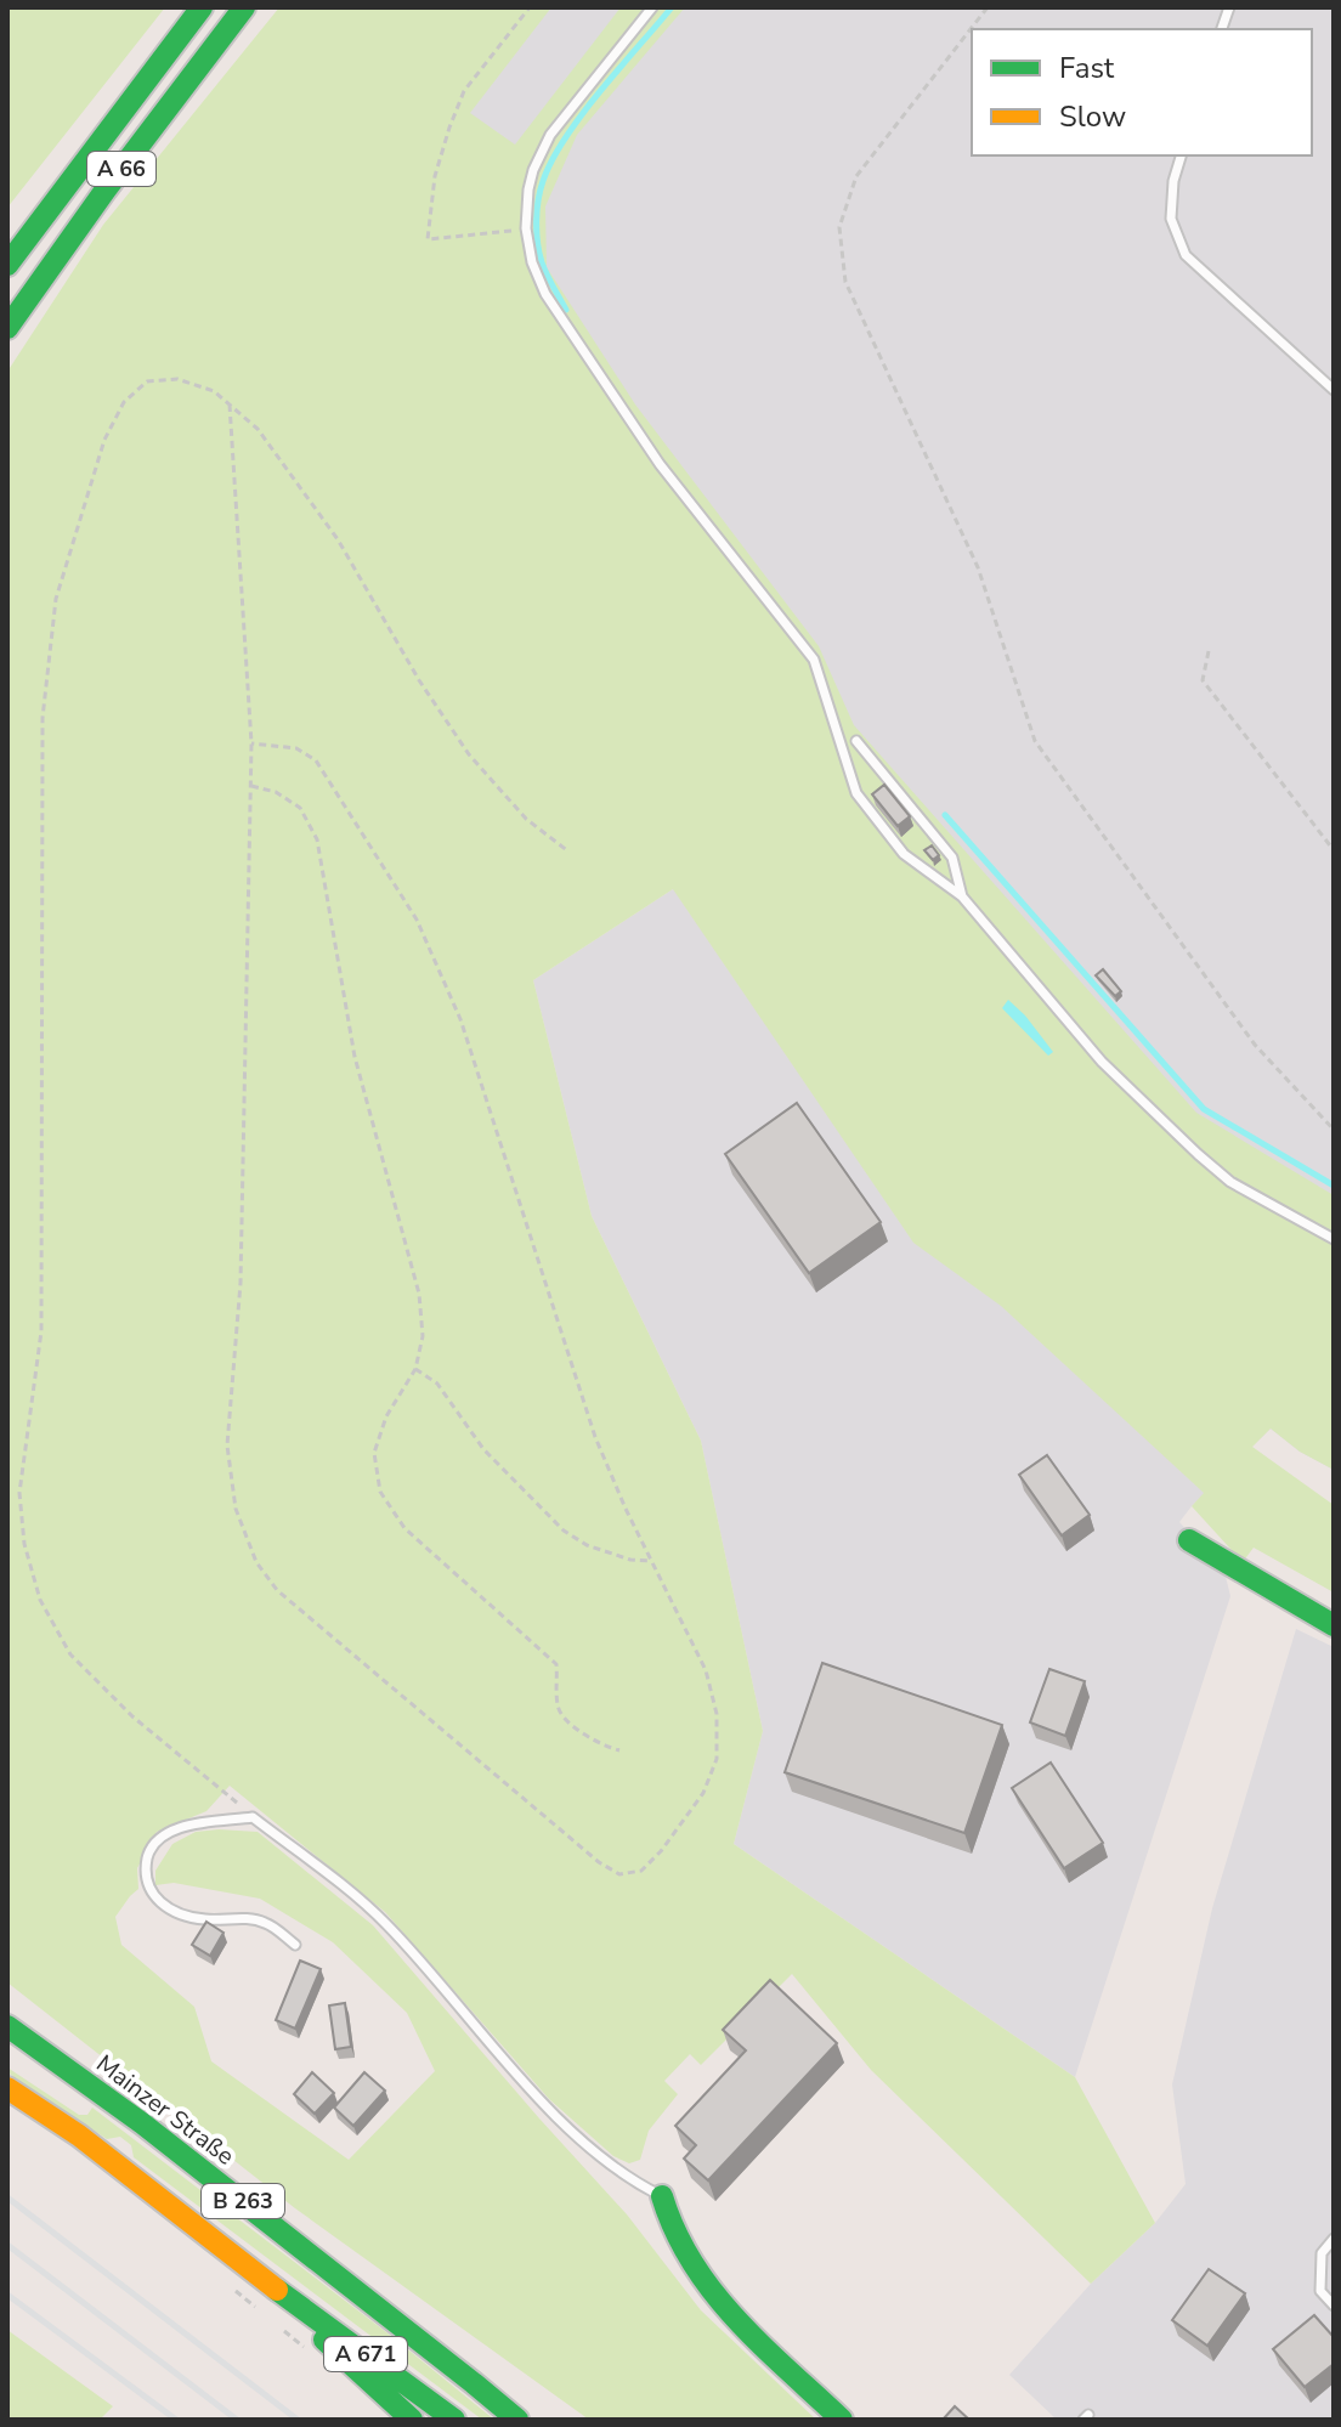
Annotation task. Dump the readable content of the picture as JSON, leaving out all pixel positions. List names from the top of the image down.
{
  "streets": {
    "main road": [
      "A 66",
      "Mainzer Straße",
      "B 263",
      "A 671"
    ]
  },
  "crossings": [
    ["Mainzer Straße", "B 263"],
    ["B 263", "A 671"]
  ],
  "legend": ["Fast", "Slow"]
}
